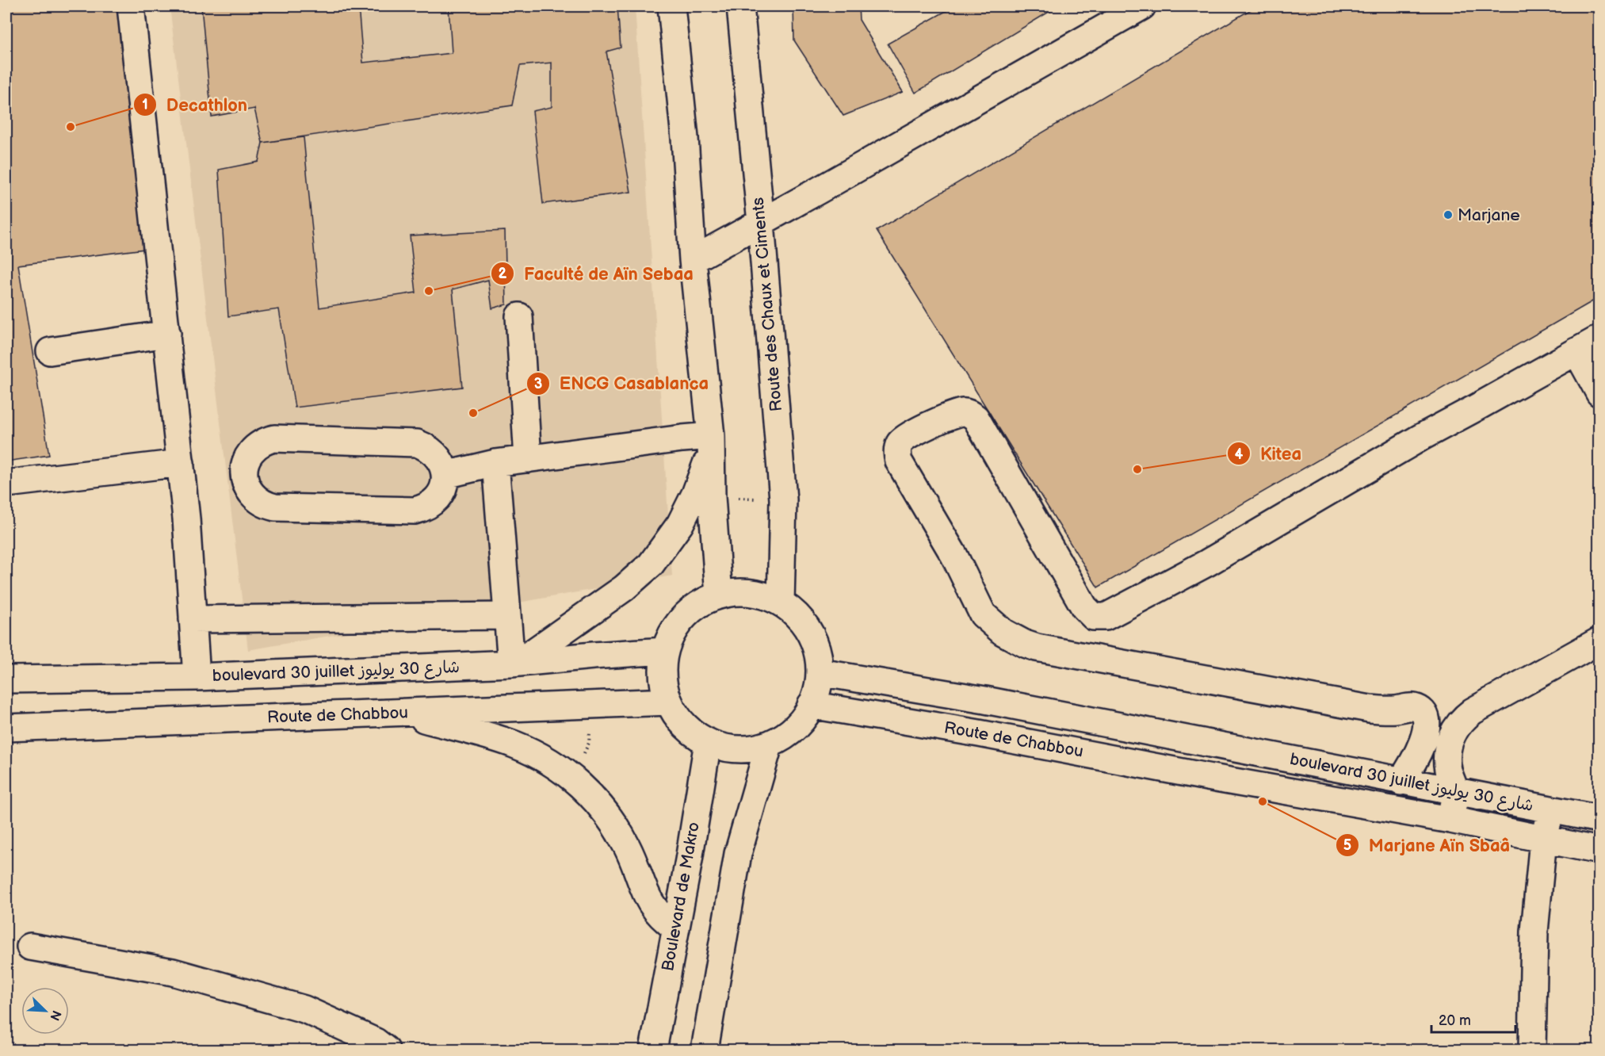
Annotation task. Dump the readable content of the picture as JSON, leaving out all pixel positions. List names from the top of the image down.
{
  "streets": {
    "street": [
      "Route des Chaux et Ciments",
      "boulevard 30 juillet شارع 30 يوليوز",
      "Route de Chabbou",
      "Boulevard de Makro"
    ]
  },
  "crossings": [
    ["Route des Chaux et Ciments", "boulevard 30 juillet شارع 30 يوليوز"],
    ["Route des Chaux et Ciments", "Route de Chabbou"],
    ["Route des Chaux et Ciments", "Boulevard de Makro"],
    ["boulevard 30 juillet شارع 30 يوليوز", "Route de Chabbou"],
    ["boulevard 30 juillet شارع 30 يوليوز", "Boulevard de Makro"],
    ["Route de Chabbou", "Boulevard de Makro"]
  ],
  "places": [
    "Decathlon",
    "Marjane",
    "Faculté de Aïn Sebaa",
    "ENCG Casablanca",
    "Kitea",
    "Marjane Aïn Sbaâ"
  ],
  "scale_bar": "20 m",
  "north": "bottom right"
}
